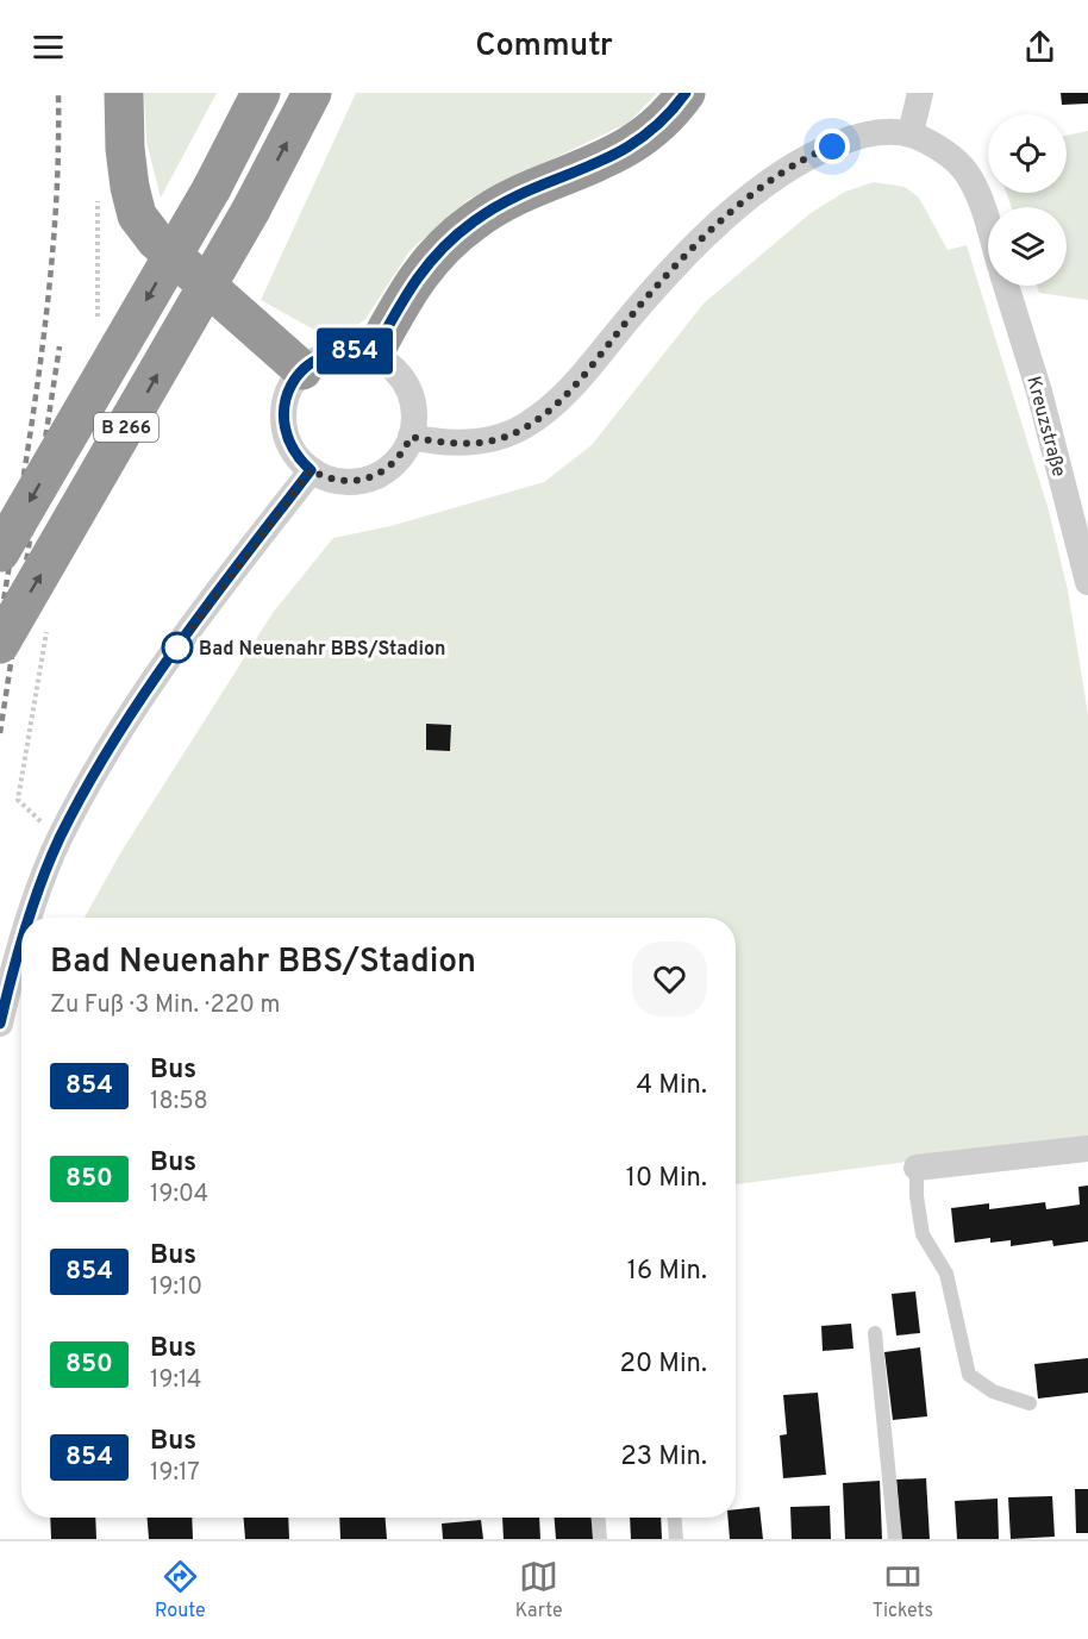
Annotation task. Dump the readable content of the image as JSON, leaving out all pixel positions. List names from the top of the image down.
{
  "streets": {
    "highway": ["B 266"],
    "street": ["Kreuzstraße"]
  },
  "places": ["Bad Neuenahr BBS/Stadion"],
  "lines": ["bus line 854"],
  "page": {
    "header": "Commutr",
    "on_map": "854",
    "heading": ["Bad Neuenahr BBS/Stadion", "Zu Fuß · 3 Min. · 220 m"],
    "list": [
      {
        "mark": "854",
        "name": "Bus",
        "note": "18:58",
        "value": "4 Min."
      },
      {
        "mark": "850",
        "name": "Bus",
        "note": "19:04",
        "value": "10 Min."
      },
      {
        "mark": "854",
        "name": "Bus",
        "note": "19:10",
        "value": "16 Min."
      },
      {
        "mark": "850",
        "name": "Bus",
        "note": "19:14",
        "value": "20 Min."
      },
      {
        "mark": "854",
        "name": "Bus",
        "note": "19:17",
        "value": "23 Min."
      }
    ],
    "tabs": ["Route", "Karte", "Tickets"]
  }
}
